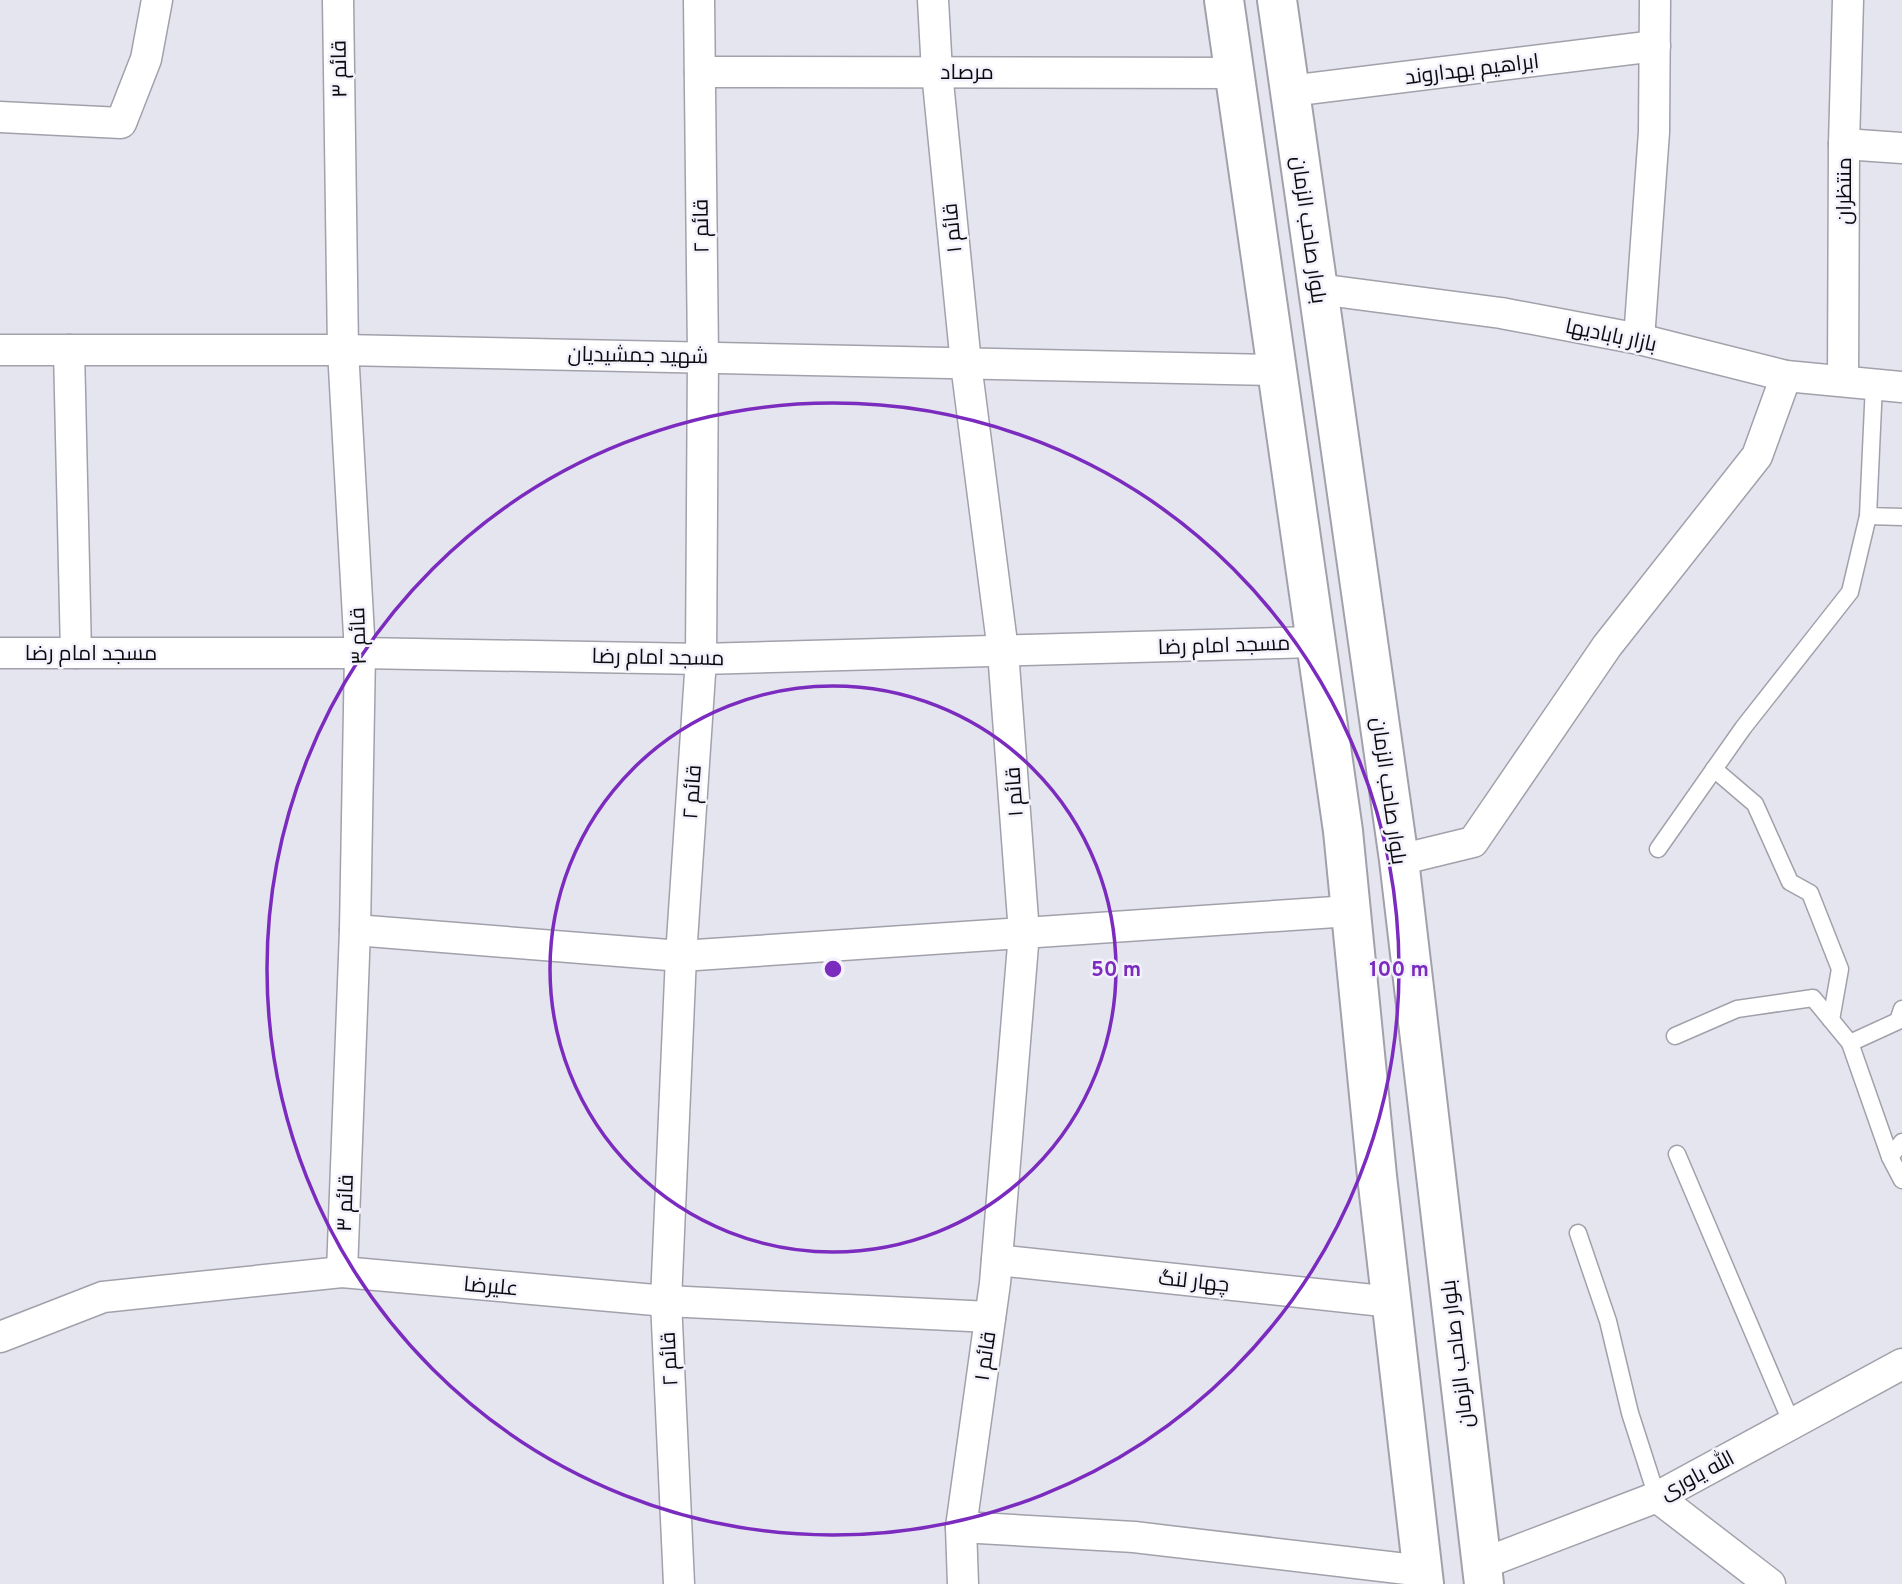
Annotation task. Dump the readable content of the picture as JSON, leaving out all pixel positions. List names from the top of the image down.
{
  "streets": {
    "main road": ["بلوار صاحب الزمان"],
    "street": [
      "قائم ۳",
      "ابراهیم بهداروند",
      "مرصاد",
      "منتظران",
      "قائم ۲",
      "قائم ۱",
      "بازار بابادیها",
      "شهید جمشیدیان",
      "مسجد امام رضا",
      "چهار لنگ",
      "علیرضا",
      "الله یاوری"
    ]
  },
  "crossings": [
    ["قائم ۳", "شهید جمشیدیان"],
    ["قائم ۳", "مسجد امام رضا"],
    ["قائم ۳", "علیرضا"],
    ["ابراهیم بهداروند", "بلوار صاحب الزمان"],
    ["مرصاد", "قائم ۲"],
    ["مرصاد", "قائم ۱"],
    ["منتظران", "بازار بابادیها"],
    ["قائم ۲", "شهید جمشیدیان"],
    ["قائم ۲", "مسجد امام رضا"],
    ["قائم ۲", "علیرضا"],
    ["قائم ۱", "شهید جمشیدیان"],
    ["قائم ۱", "مسجد امام رضا"],
    ["قائم ۱", "چهار لنگ"],
    ["قائم ۱", "علیرضا"],
    ["بلوار صاحب الزمان", "بازار بابادیها"],
    ["بلوار صاحب الزمان", "الله یاوری"]
  ],
  "rings": ["50 m", "100 m"]
}
